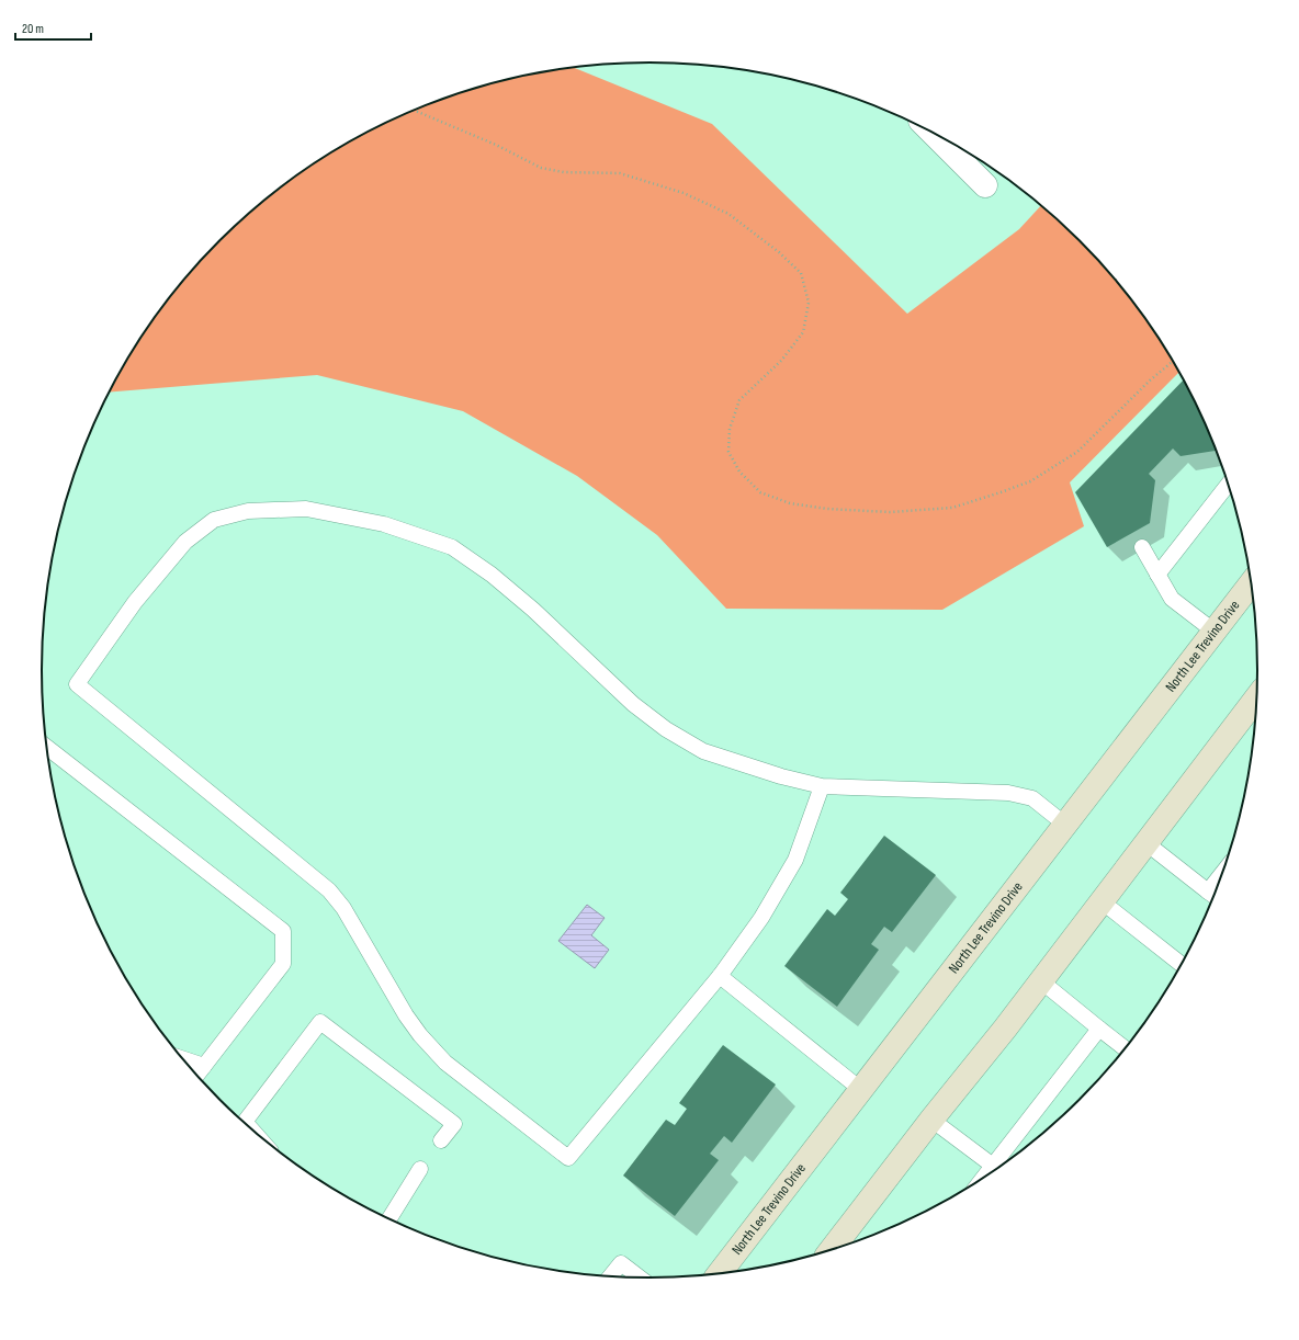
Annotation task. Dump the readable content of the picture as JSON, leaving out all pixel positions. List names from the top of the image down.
{
  "streets": {
    "main road": ["North Lee Trevino Drive"]
  },
  "scale_bar": "20 m"
}
